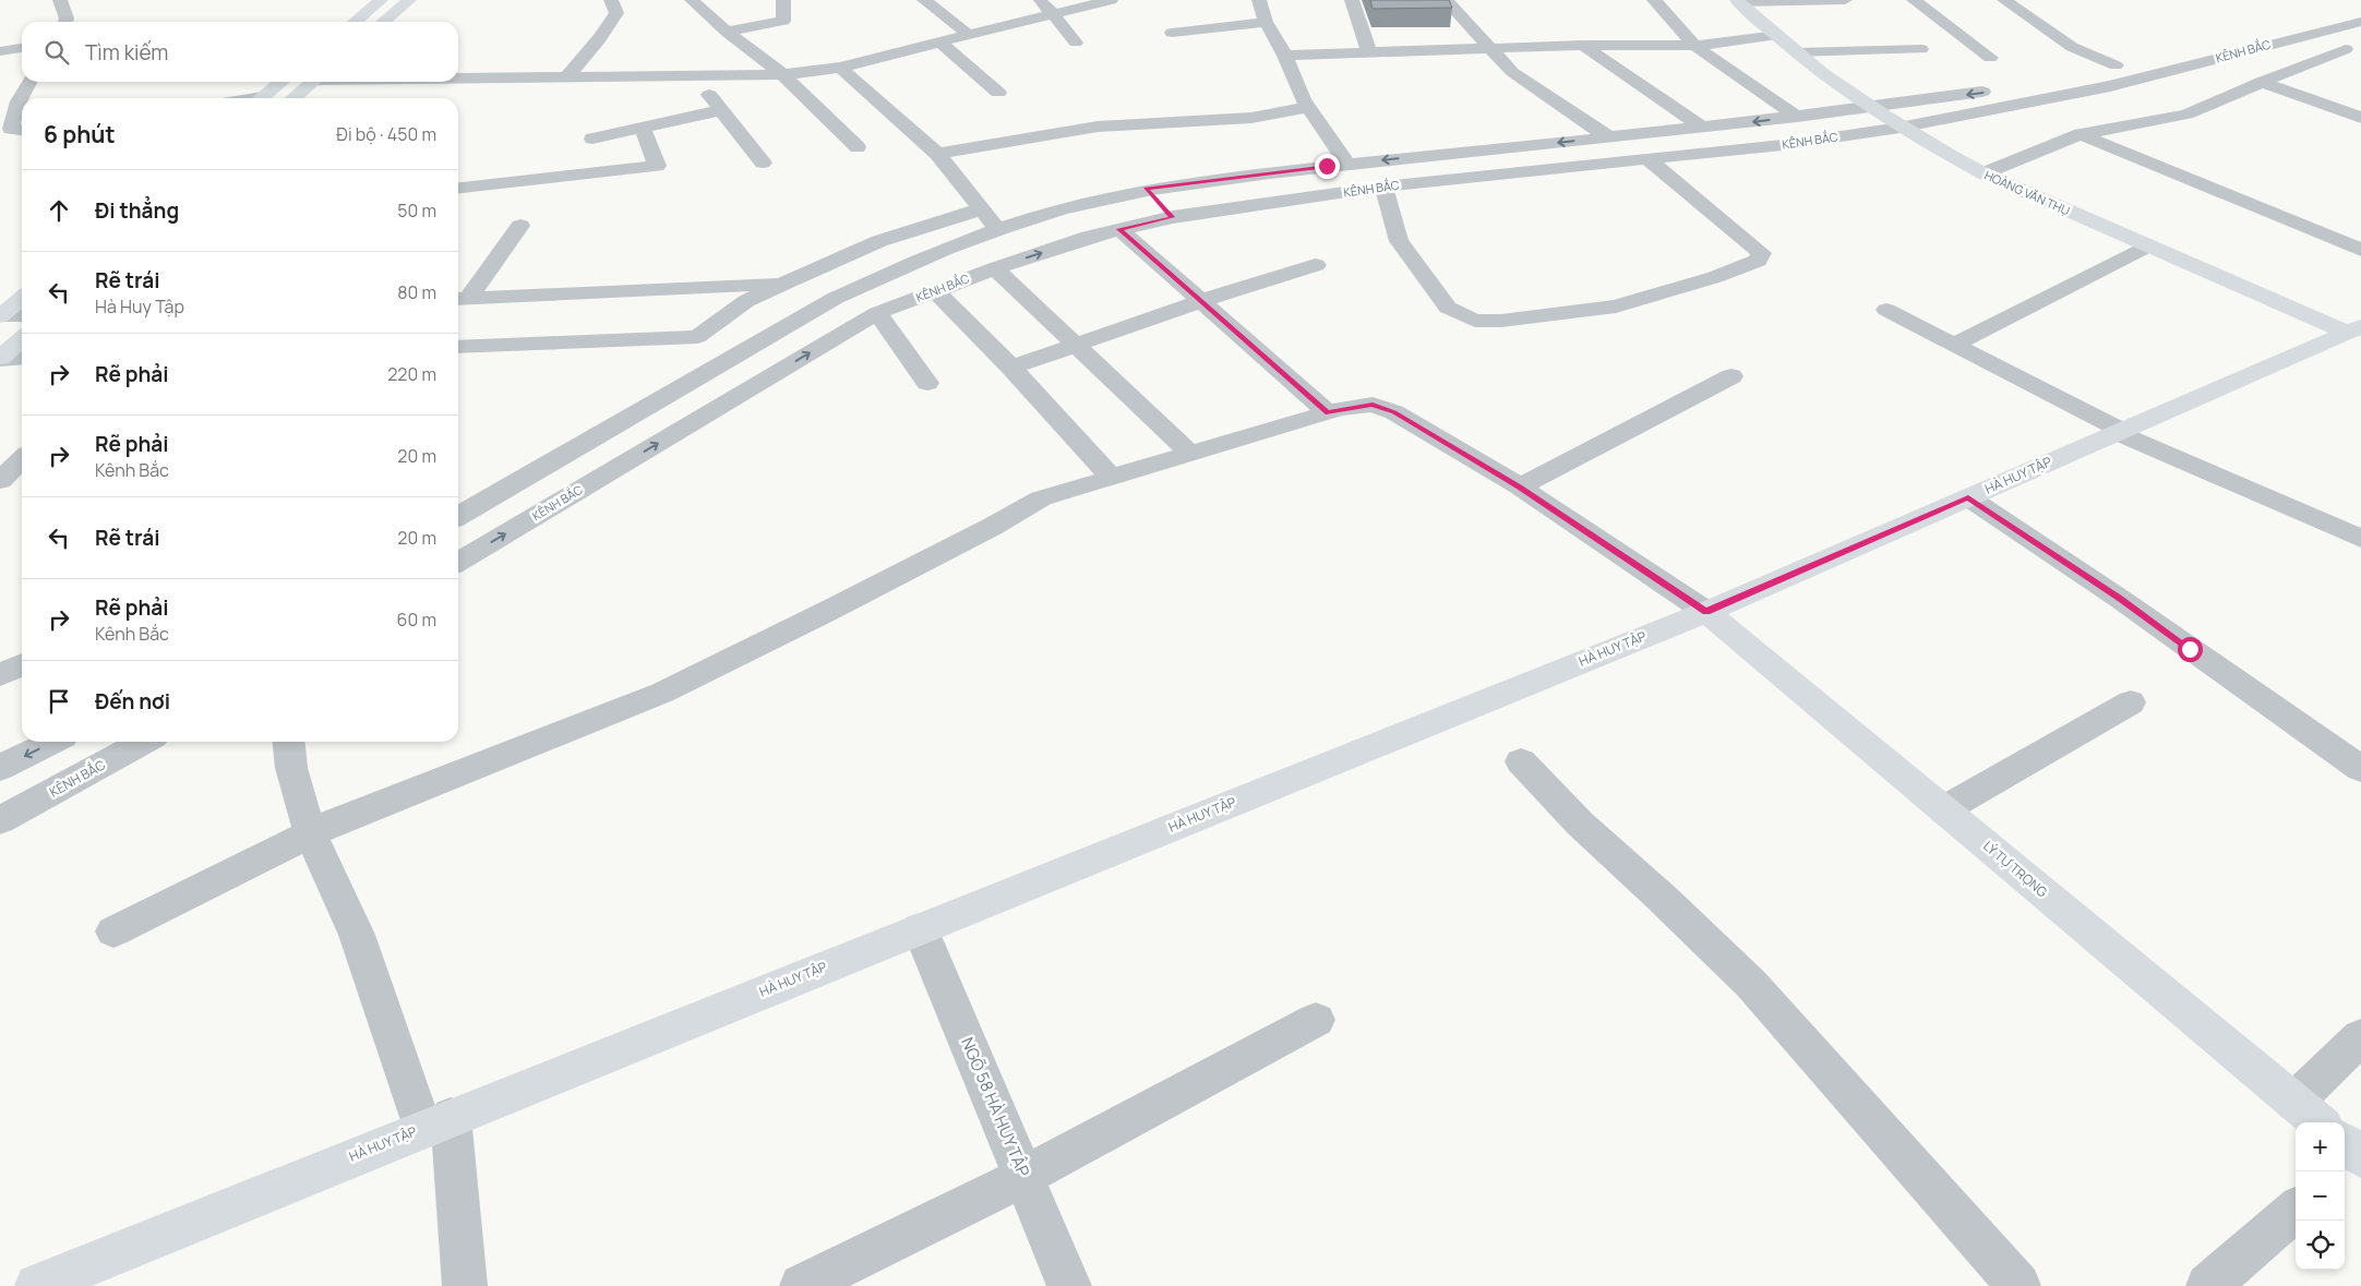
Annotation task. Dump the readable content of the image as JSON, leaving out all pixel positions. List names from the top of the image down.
{
  "streets": {
    "main road": ["HOÀNG VĂN THỤ", "HÀ HUY TẬP", "LÝ TỰ TRỌNG"],
    "street": ["KÊNH BẮC", "NGÕ 58 HÀ HUY TẬP"]
  },
  "crossings": [
    ["KÊNH BẮC", "HOÀNG VĂN THỤ"],
    ["HOÀNG VĂN THỤ", "HÀ HUY TẬP"],
    ["HÀ HUY TẬP", "LÝ TỰ TRỌNG"],
    ["HÀ HUY TẬP", "NGÕ 58 HÀ HUY TẬP"]
  ],
  "page": {
    "search": "Tìm kiếm",
    "heading": ["6 phút", "Đi bộ · 450 m"],
    "list": [
      ["Đi thẳng", "50 m"],
      ["Rẽ trái", "Hà Huy Tập", "80 m"],
      ["Rẽ phải", "220 m"],
      ["Rẽ phải", "Kênh Bắc", "20 m"],
      ["Rẽ trái", "20 m"],
      ["Rẽ phải", "Kênh Bắc", "60 m"],
      "Đến nơi"
    ],
    "map_buttons": ["+", "−"]
  }
}
